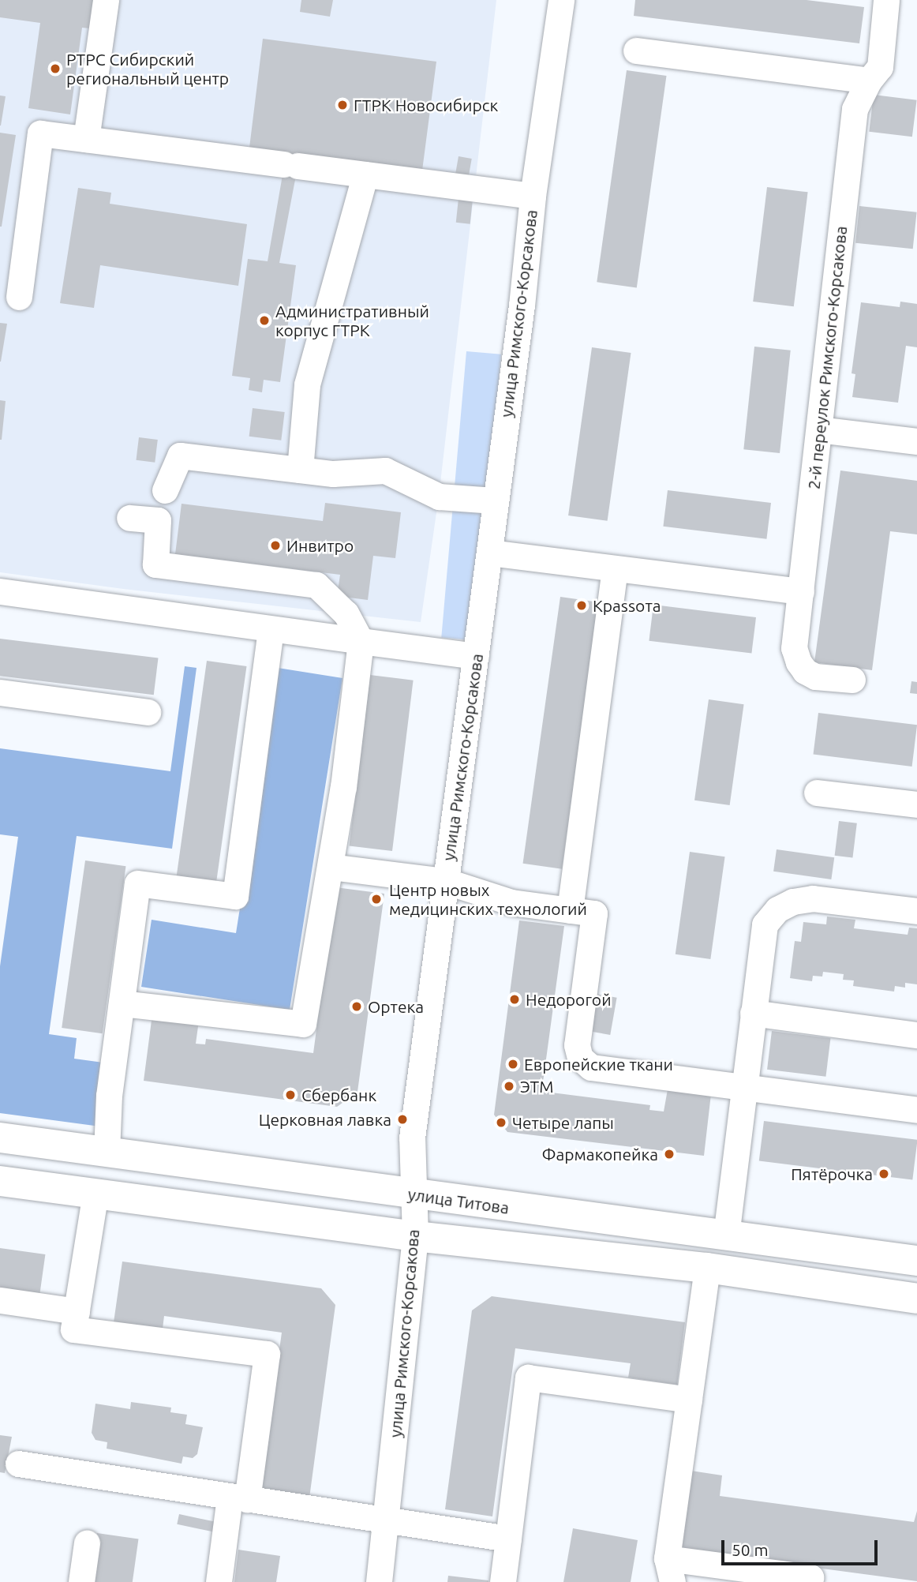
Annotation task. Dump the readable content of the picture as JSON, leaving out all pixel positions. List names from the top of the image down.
{
  "streets": {
    "main road": ["улица Титова"],
    "street": ["улица Римского-Корсакова", "2-й переулок Римского-Корсакова"]
  },
  "crossings": [
    ["улица Римского-Корсакова", "улица Титова"]
  ],
  "places": [
    "РТРС Сибирский региональный центр",
    "ГТРК Новосибирск",
    "Административный корпус ГТРК",
    "Инвитро",
    "Краssота",
    "Центр новых медицинских технологий",
    "Недорогой",
    "Ортека",
    "Европейские ткани",
    "ЭТМ",
    "Сбербанк",
    "Церковная лавка",
    "Четыре лапы",
    "Фармакопейка",
    "Пятёрочка"
  ],
  "scale_bar": "50 m"
}
